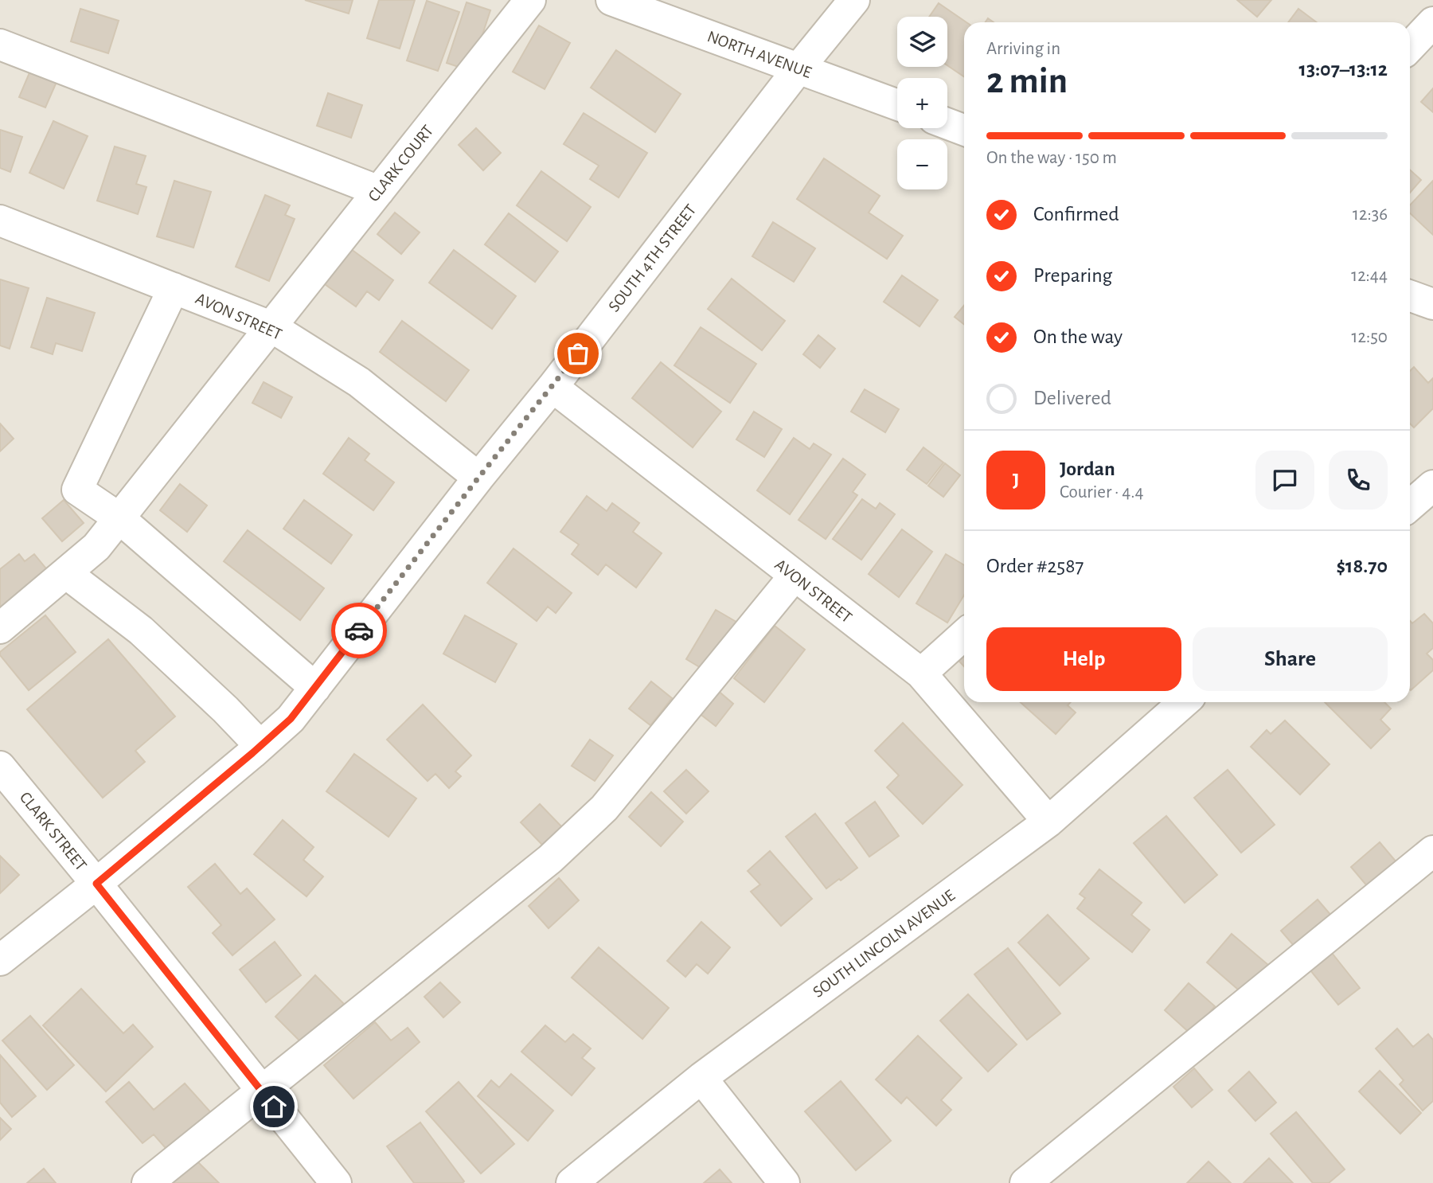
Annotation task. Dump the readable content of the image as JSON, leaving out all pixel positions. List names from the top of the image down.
{
  "streets": {
    "street": [
      "NORTH AVENUE",
      "CLARK COURT",
      "SOUTH 4TH STREET",
      "AVON STREET",
      "CLARK STREET",
      "SOUTH LINCOLN AVENUE"
    ]
  },
  "crossings": [
    ["NORTH AVENUE", "SOUTH 4TH STREET"],
    ["CLARK COURT", "AVON STREET"],
    ["SOUTH 4TH STREET", "AVON STREET"],
    ["SOUTH 4TH STREET", "CLARK STREET"],
    ["AVON STREET", "SOUTH LINCOLN AVENUE"]
  ],
  "page": {
    "map_buttons": ["+", "−"],
    "heading": ["2 min", "Arriving in", "13:07–13:12"],
    "panel": [
      "Jordan",
      "Courier · 4.4",
      "Order #2587",
      "$18.70"
    ],
    "bar": "On the way · 150 m",
    "list": [
      ["Confirmed", "12:36"],
      ["Preparing", "12:44"],
      ["On the way", "12:50"],
      "Delivered"
    ],
    "round": "J",
    "buttons": ["Help", "Share"]
  }
}
